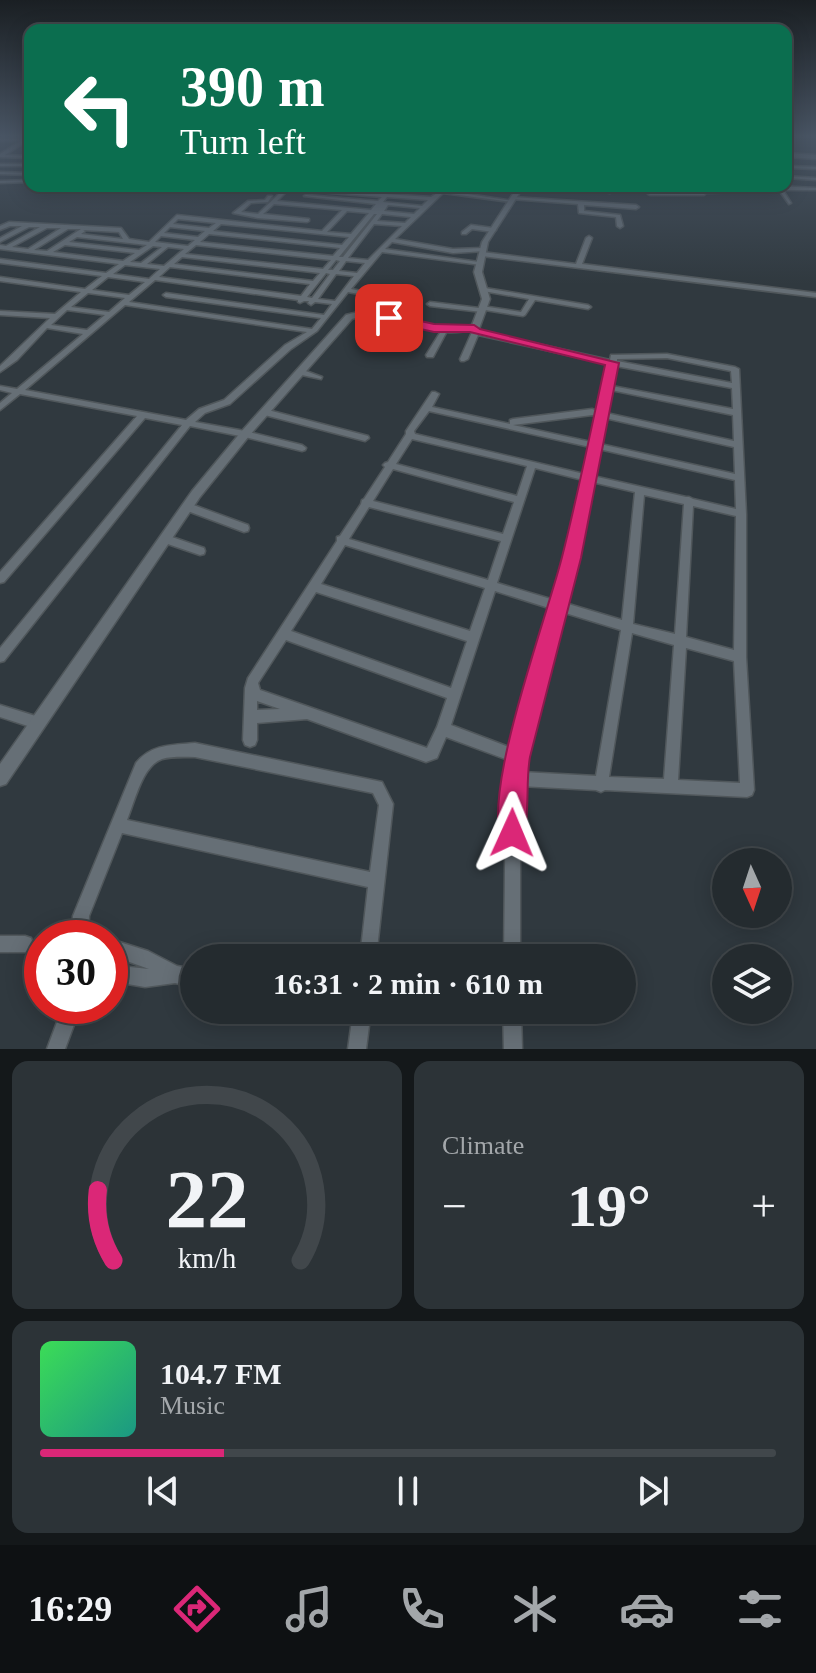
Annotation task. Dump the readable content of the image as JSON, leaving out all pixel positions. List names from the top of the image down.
{
  "north": "bottom",
  "page": {
    "turn": ["390 m", "Turn left"],
    "limit": "30",
    "trip": "16:31 · 2 min · 610 m",
    "tile": "Climate",
    "heat": ["−", "19°", "+"],
    "song": ["104.7 FM", "Music"],
    "tabs": "16:29",
    "gauge": ["22", "km/h"]
  }
}
